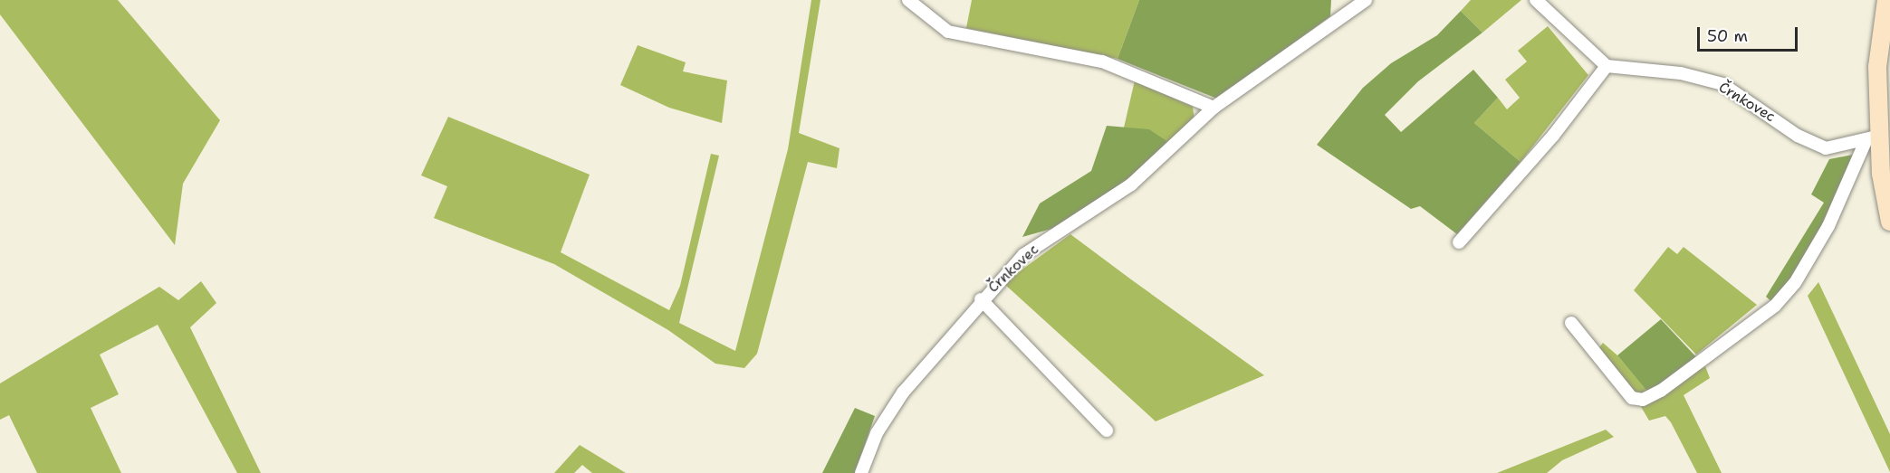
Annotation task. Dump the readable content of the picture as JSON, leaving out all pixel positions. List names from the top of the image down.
{
  "streets": {
    "street": ["Črnkovec"]
  },
  "scale_bar": "50 m"
}
